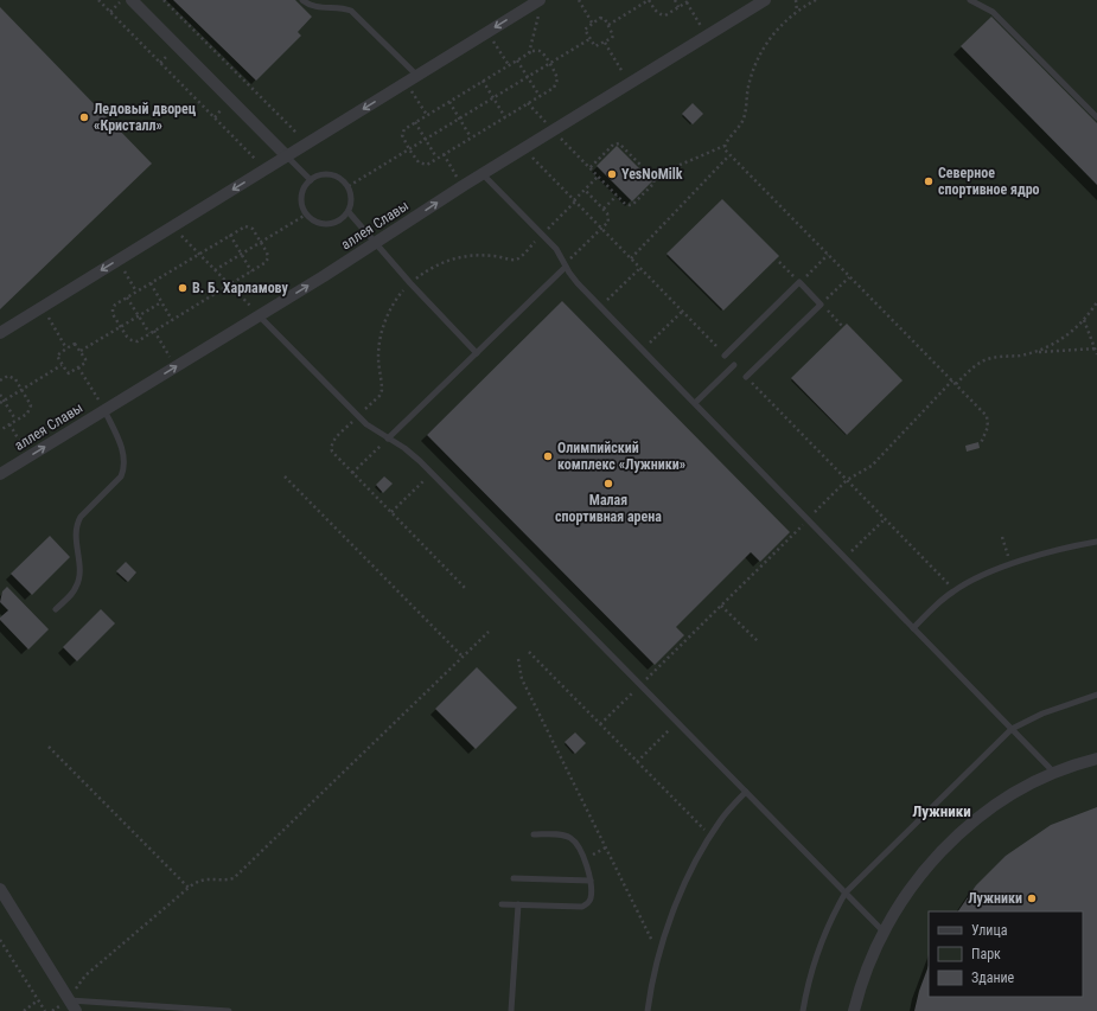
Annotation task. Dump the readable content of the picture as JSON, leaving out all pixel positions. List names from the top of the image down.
{
  "streets": {
    "street": ["аллея Славы"]
  },
  "one_way": ["аллея Славы"],
  "districts": ["Лужники"],
  "places": [
    "Ледовый дворец «Кристалл»",
    "YesNoMilk",
    "Северное спортивное ядро",
    "В. Б. Харламову",
    "Олимпийский комплекс «Лужники»",
    "Малая спортивная арена",
    "Лужники"
  ],
  "legend": ["Улица", "Парк", "Здание"]
}
